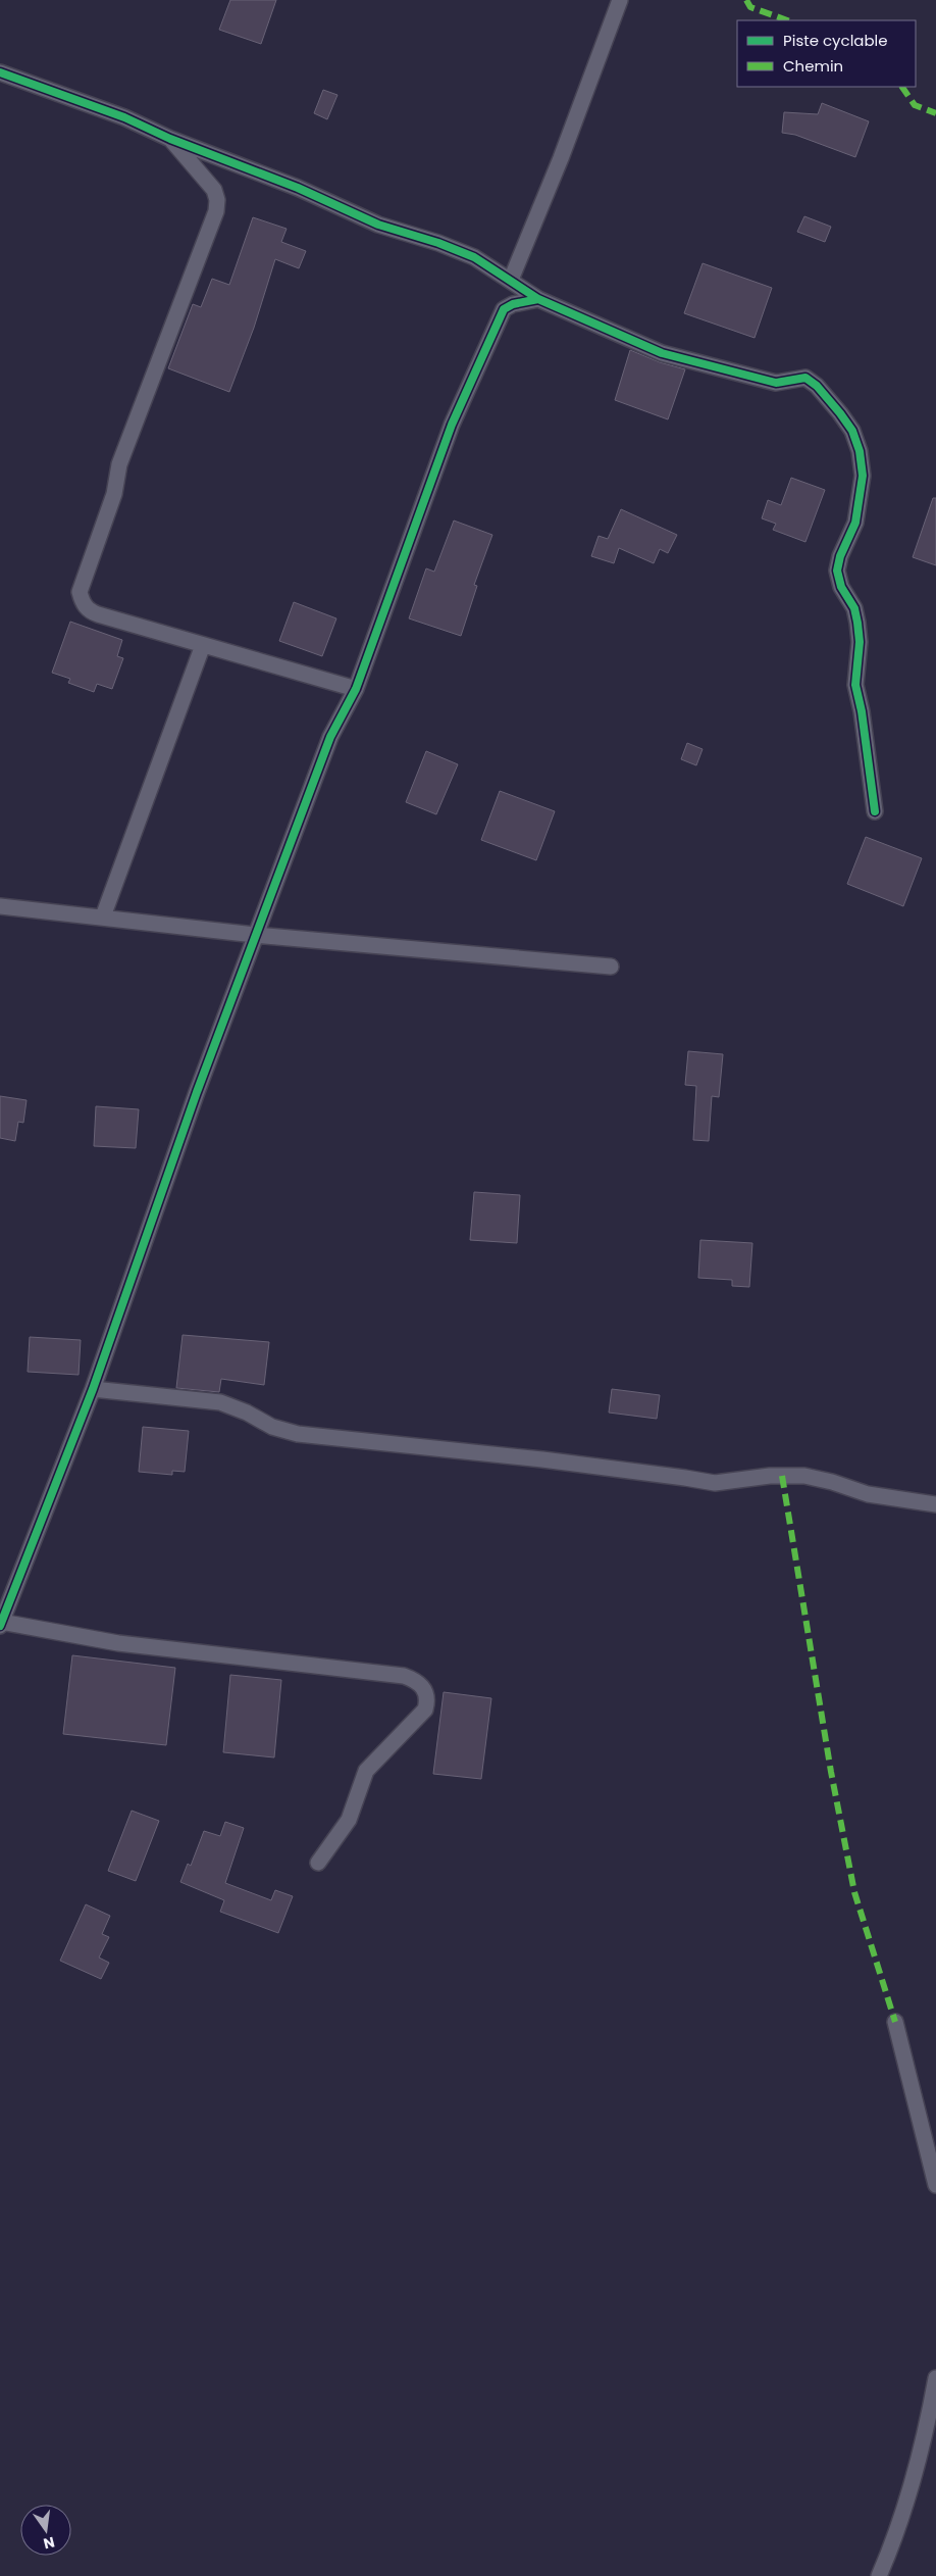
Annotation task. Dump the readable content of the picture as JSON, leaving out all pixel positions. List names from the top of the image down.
{
  "legend": ["Piste cyclable", "Chemin"],
  "north": "bottom"
}
